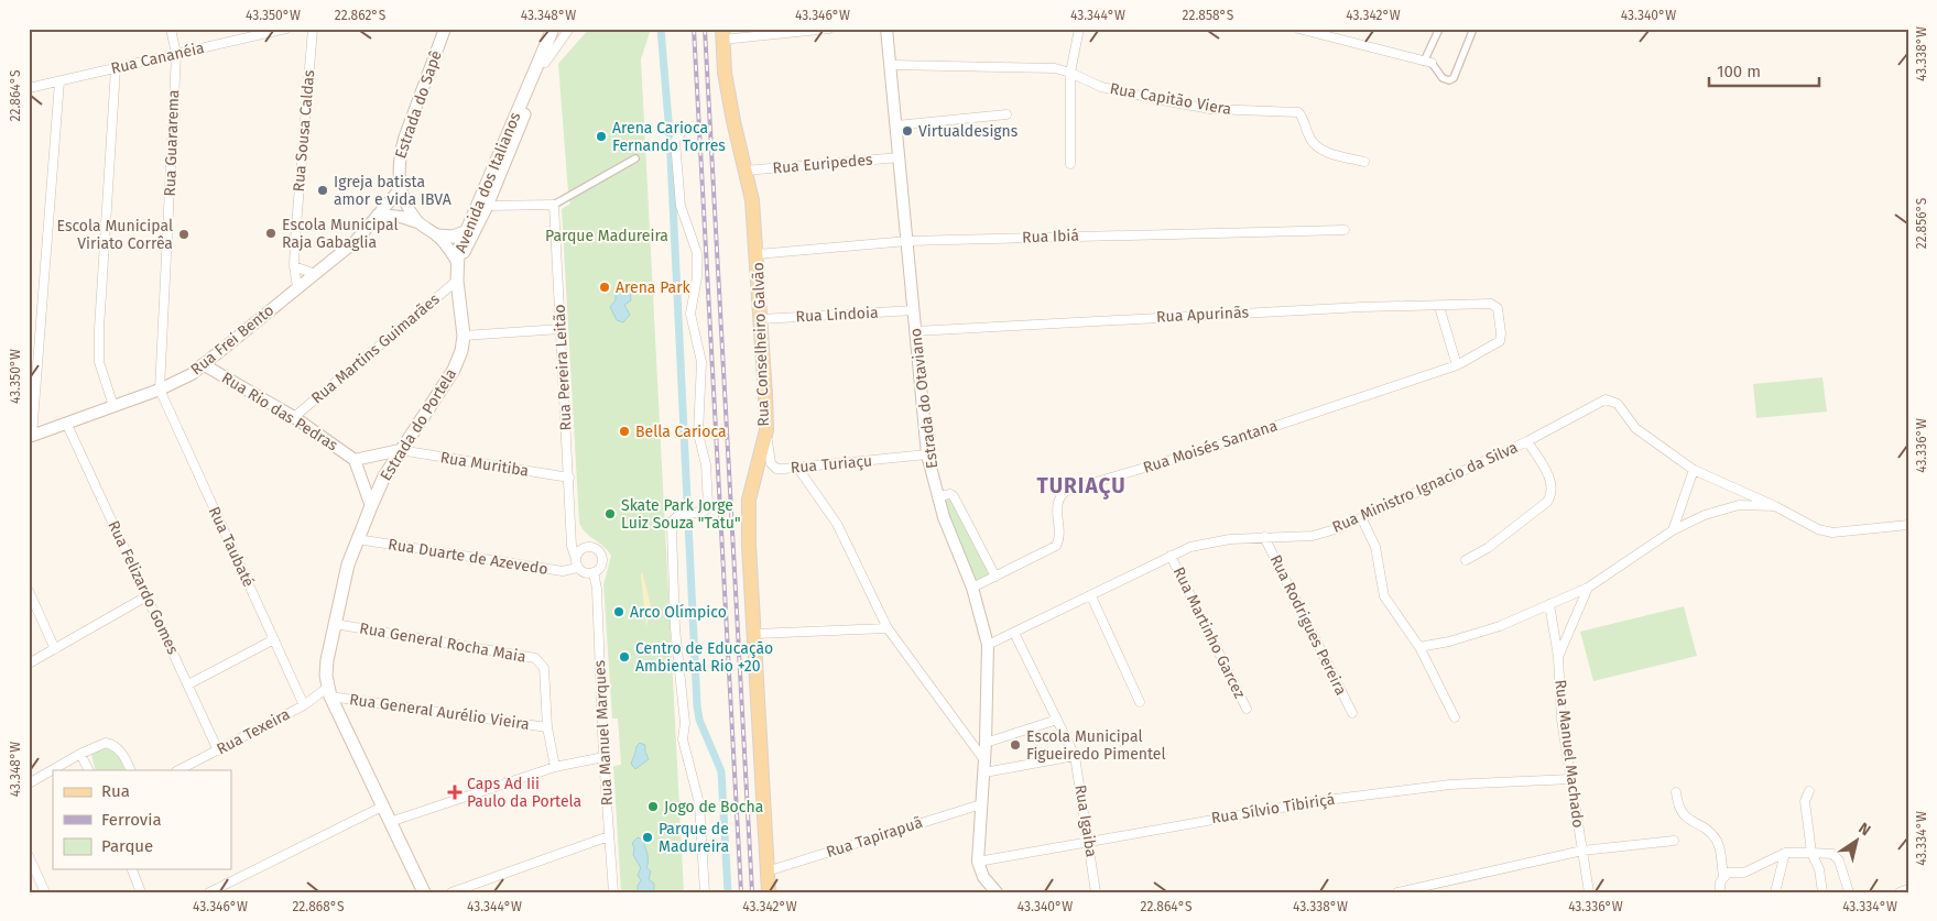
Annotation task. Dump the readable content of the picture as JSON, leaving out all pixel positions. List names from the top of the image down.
{
  "streets": {
    "main road": ["Avenida dos Italianos", "Rua Conselheiro Galvão", "Estrada do Portela"],
    "street": [
      "Rua Cananéia",
      "Rua Capitão Viera",
      "Estrada do Sapê",
      "Rua Sousa Caldas",
      "Rua Guararema",
      "Rua Euripedes",
      "Rua Ibiá",
      "Rua Lindoia",
      "Rua Apurinãs",
      "Rua Frei Bento",
      "Rua Martins Guimarães",
      "Rua Pereira Leitão",
      "Estrada do Otaviano",
      "Rua Rio das Pedras",
      "Rua Moisés Santana",
      "Rua Muritiba",
      "Rua Turiaçu",
      "Rua Ministro Ignacio da Silva",
      "Rua Taubaté",
      "Rua Duarte de Azevedo",
      "Rua Felizardo Gomes",
      "Rua Rodrigues Pereira",
      "Rua Martinho Garcez",
      "Rua General Rocha Maia",
      "Rua General Aurélio Vieira",
      "Rua Texeira",
      "Rua Manuel Marques",
      "Rua Manuel Machado",
      "Rua Sílvio Tibiriçá",
      "Rua Igaiba",
      "Rua Tapirapuã"
    ]
  },
  "crossings": [
    ["Rua Cananéia", "Rua Guararema"],
    ["Rua Capitão Viera", "Estrada do Otaviano"],
    ["Estrada do Sapê", "Rua Frei Bento"],
    ["Rua Sousa Caldas", "Rua Frei Bento"],
    ["Rua Guararema", "Rua Frei Bento"],
    ["Rua Guararema", "Rua Taubaté"],
    ["Rua Euripedes", "Rua Conselheiro Galvão"],
    ["Rua Euripedes", "Estrada do Otaviano"],
    ["Avenida dos Italianos", "Estrada do Portela"],
    ["Rua Ibiá", "Rua Conselheiro Galvão"],
    ["Rua Ibiá", "Estrada do Otaviano"],
    ["Rua Lindoia", "Rua Conselheiro Galvão"],
    ["Rua Lindoia", "Estrada do Otaviano"],
    ["Rua Apurinãs", "Estrada do Otaviano"],
    ["Rua Apurinãs", "Rua Moisés Santana"],
    ["Rua Frei Bento", "Rua Rio das Pedras"],
    ["Rua Frei Bento", "Rua Taubaté"],
    ["Rua Frei Bento", "Rua Felizardo Gomes"],
    ["Rua Conselheiro Galvão", "Rua Turiaçu"],
    ["Rua Conselheiro Galvão", "Rua Tapirapuã"],
    ["Rua Martins Guimarães", "Rua Rio das Pedras"],
    ["Rua Martins Guimarães", "Estrada do Portela"],
    ["Rua Pereira Leitão", "Rua Muritiba"],
    ["Rua Pereira Leitão", "Rua Duarte de Azevedo"],
    ["Rua Pereira Leitão", "Rua Manuel Marques"],
    ["Estrada do Otaviano", "Rua Moisés Santana"],
    ["Estrada do Otaviano", "Rua Turiaçu"],
    ["Estrada do Otaviano", "Rua Ministro Ignacio da Silva"],
    ["Estrada do Otaviano", "Rua Sílvio Tibiriçá"],
    ["Estrada do Otaviano", "Rua Tapirapuã"],
    ["Rua Rio das Pedras", "Estrada do Portela"],
    ["Rua Rio das Pedras", "Rua Muritiba"],
    ["Estrada do Portela", "Rua Muritiba"],
    ["Estrada do Portela", "Rua Duarte de Azevedo"],
    ["Estrada do Portela", "Rua General Rocha Maia"],
    ["Estrada do Portela", "Rua General Aurélio Vieira"],
    ["Estrada do Portela", "Rua Texeira"],
    ["Rua Ministro Ignacio da Silva", "Rua Rodrigues Pereira"],
    ["Rua Ministro Ignacio da Silva", "Rua Martinho Garcez"],
    ["Rua Ministro Ignacio da Silva", "Rua Igaiba"],
    ["Rua Taubaté", "Rua Texeira"],
    ["Rua Duarte de Azevedo", "Rua Manuel Marques"],
    ["Rua Felizardo Gomes", "Rua Texeira"],
    ["Rua General Rocha Maia", "Rua General Aurélio Vieira"],
    ["Rua General Aurélio Vieira", "Rua Texeira"],
    ["Rua Manuel Machado", "Rua Sílvio Tibiriçá"],
    ["Rua Sílvio Tibiriçá", "Rua Igaiba"]
  ],
  "districts": ["TURIAÇU"],
  "parks": ["Parque Madureira"],
  "places": {
    "other": [
      "Virtualdesigns",
      "Arena Carioca Fernando Torres",
      "Igreja batista amor e vida IBVA",
      "Escola Municipal Raja Gabaglia",
      "Escola Municipal Viriato Corrêa",
      "Arena Park",
      "Bella Carioca",
      "Skate Park Jorge Luiz Souza \"Tatu\"",
      "Arco Olímpico",
      "Centro de Educação Ambiental Rio +20",
      "Escola Municipal Figueiredo Pimentel",
      "Jogo de Bocha",
      "Parque de Madureira"
    ],
    "health": ["Caps Ad Iii Paulo da Portela"]
  },
  "legend": ["Rua", "Ferrovia", "Parque"],
  "scale_bar": "100 m",
  "north": "top right",
  "coordinates": [
    "43.350°W",
    "22.862°S",
    "43.348°W",
    "43.346°W",
    "43.344°W",
    "22.858°S",
    "43.342°W",
    "43.340°W",
    "43.338°W",
    "22.864°S",
    "22.856°S",
    "43.336°W",
    "43.334°W",
    "22.868°S"
  ]
}
